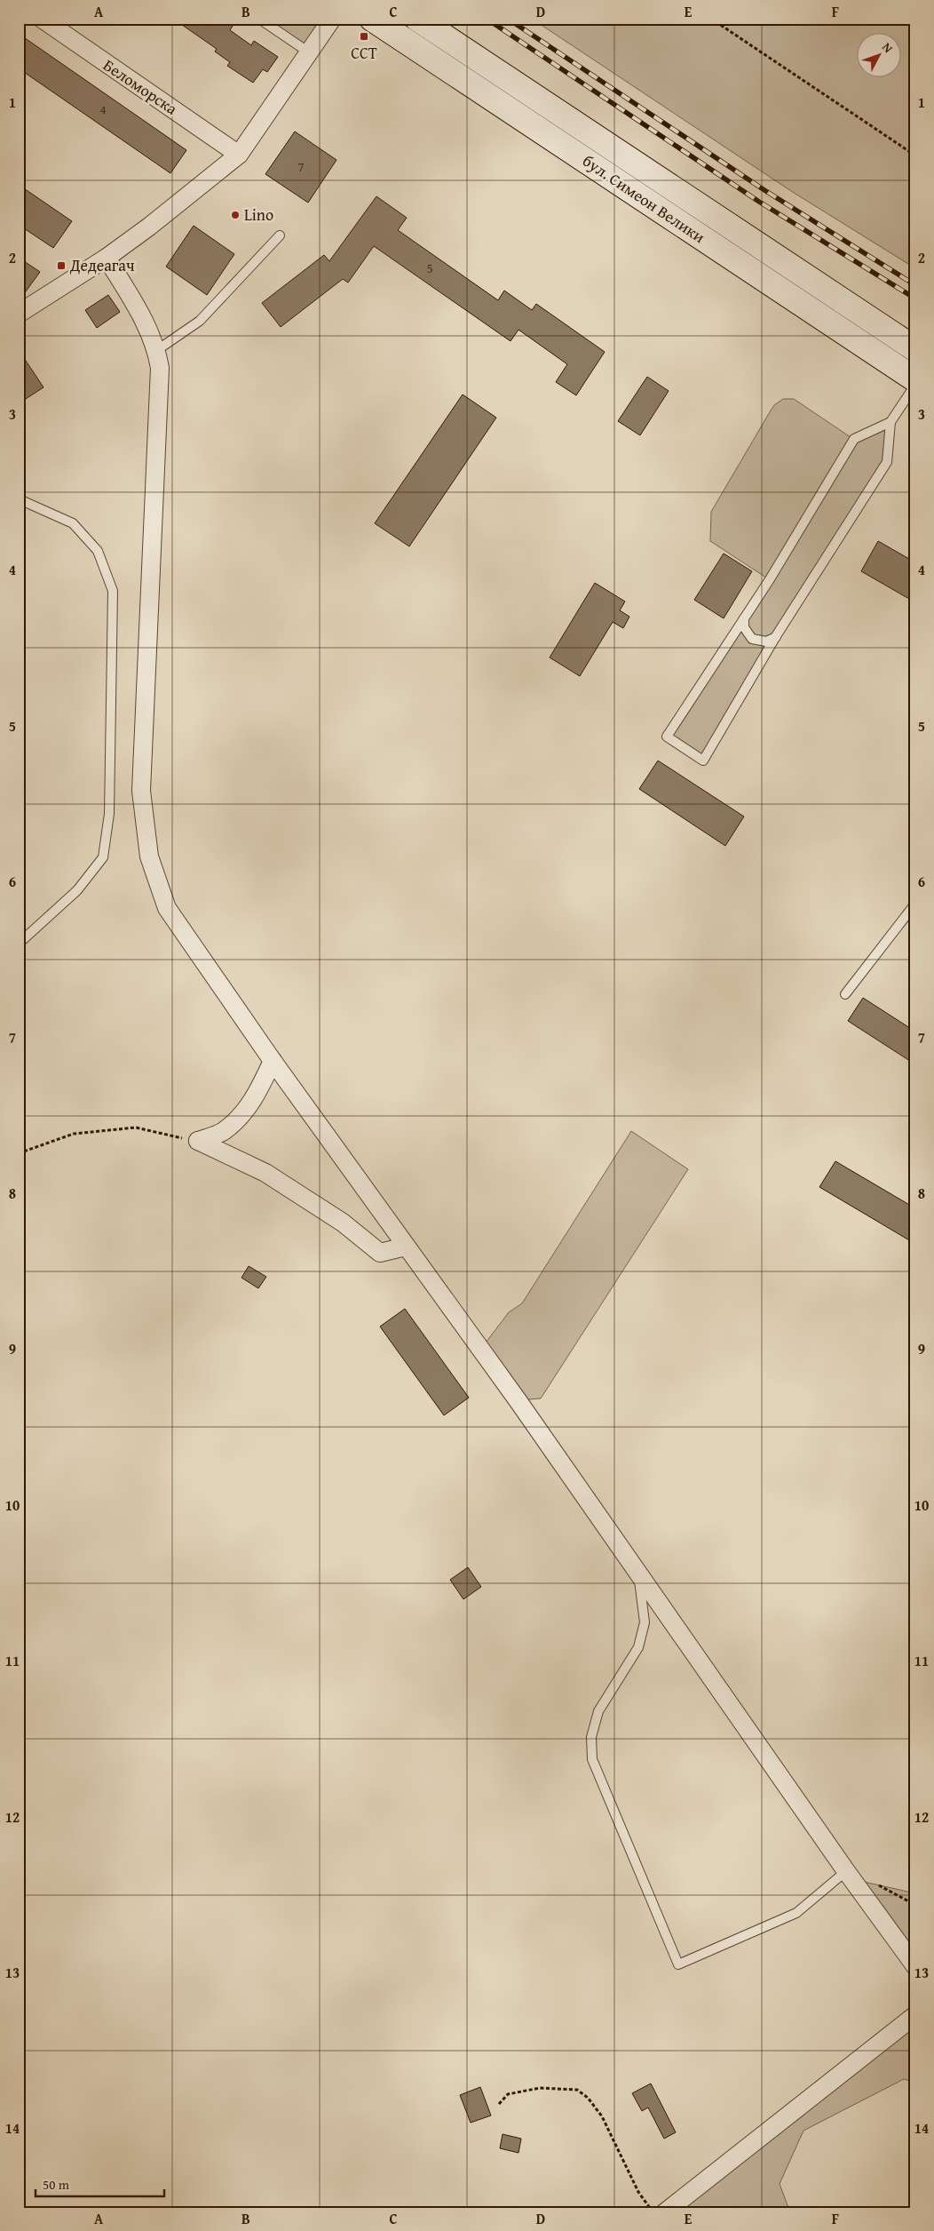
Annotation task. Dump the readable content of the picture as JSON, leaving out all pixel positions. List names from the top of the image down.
{
  "streets": {
    "main road": ["бул. Симеон Велики"],
    "street": ["Беломорска"]
  },
  "places": {
    "transit": ["ССТ", "Дедеагач"],
    "other": ["Lino"]
  },
  "house_numbers": ["4", "7", "5"],
  "scale_bar": "50 m",
  "north": "top right",
  "grid": {
    "columns": [
      "A",
      "B",
      "C",
      "D",
      "E",
      "F"
    ],
    "rows": [
      "1",
      "2",
      "3",
      "4",
      "5",
      "6",
      "7",
      "8",
      "9",
      "10",
      "11",
      "12",
      "13",
      "14"
    ]
  }
}
